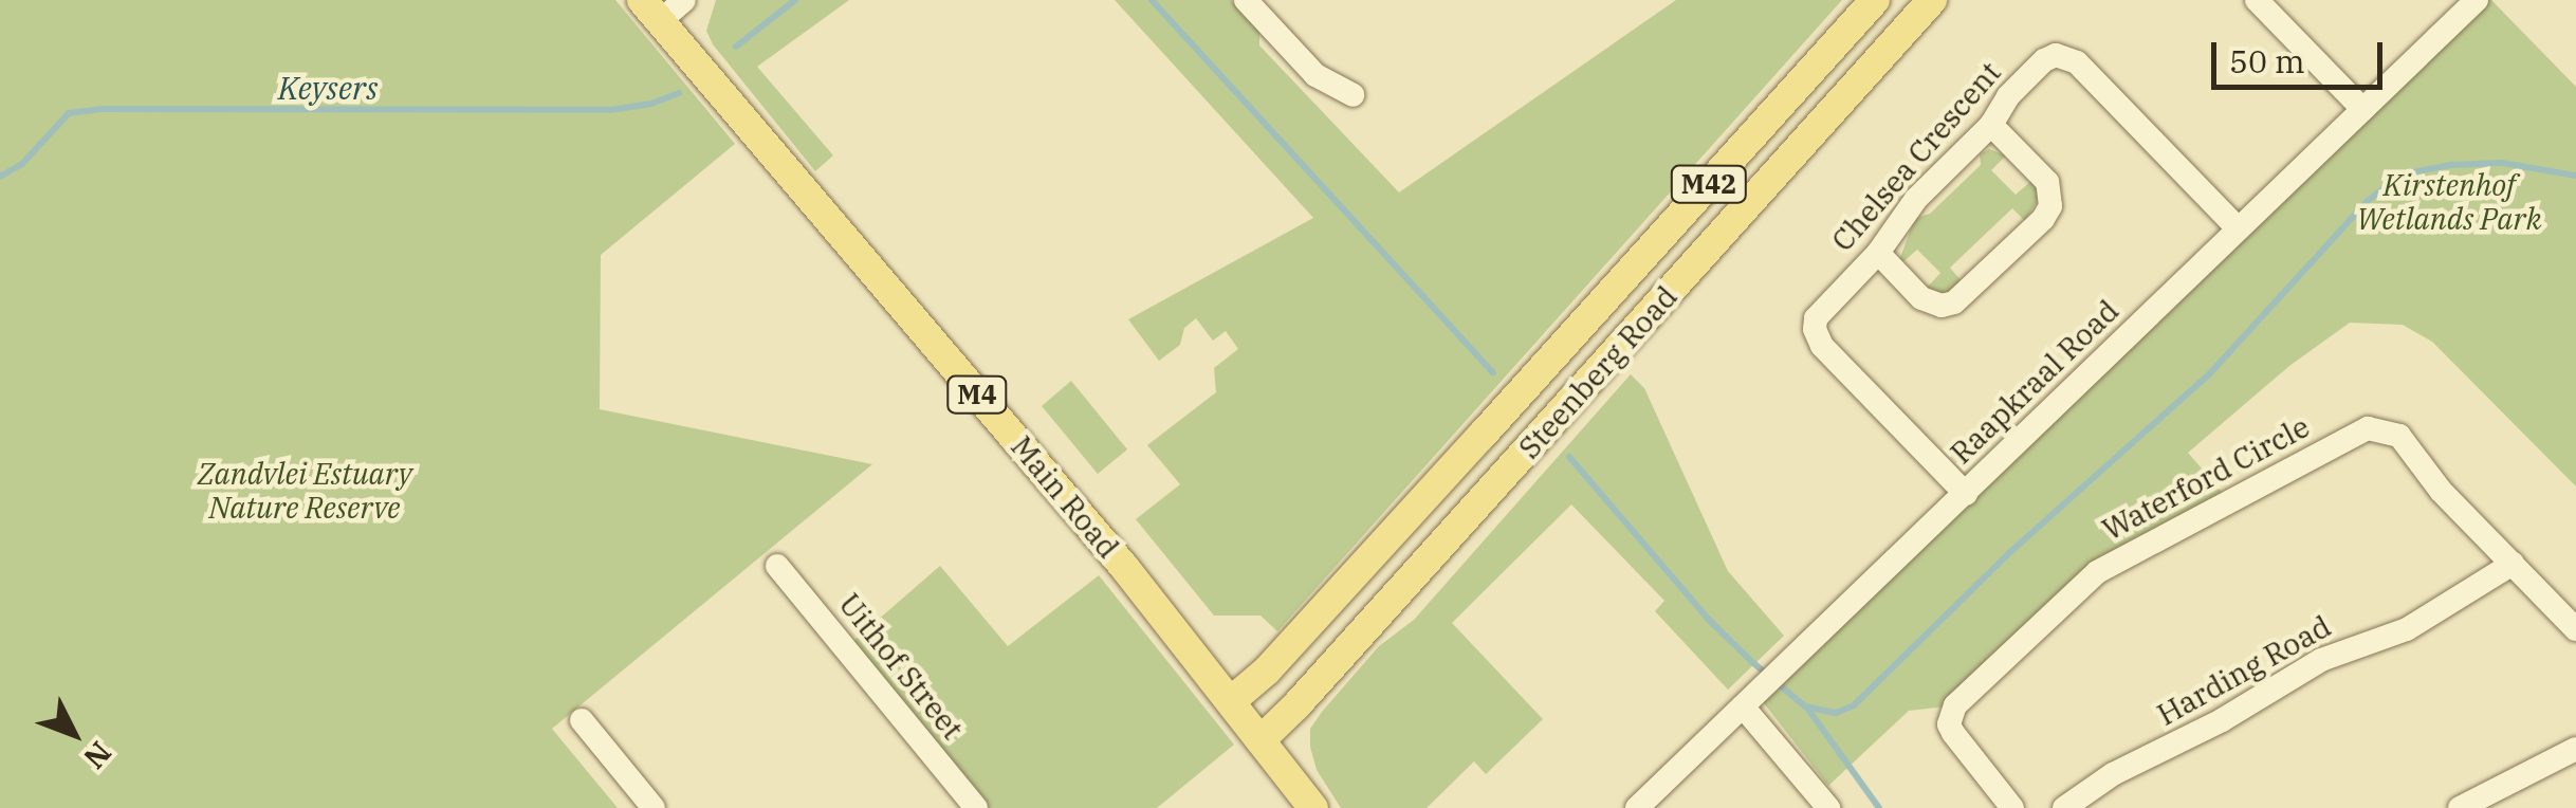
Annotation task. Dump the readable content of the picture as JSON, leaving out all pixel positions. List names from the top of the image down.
{
  "streets": {
    "main road": [
      "M42",
      "Steenberg Road",
      "M4",
      "Main Road"
    ],
    "street": [
      "Chelsea Crescent",
      "Raapkraal Road",
      "Waterford Circle",
      "Uithof Street",
      "Harding Road"
    ]
  },
  "crossings": [
    ["Chelsea Crescent", "Raapkraal Road"],
    ["Steenberg Road", "Main Road"],
    ["Waterford Circle", "Harding Road"]
  ],
  "water": ["Keysers"],
  "parks": ["Kirstenhof Wetlands Park", "Zandvlei Estuary Nature Reserve"],
  "scale_bar": "50 m",
  "north": "bottom right"
}
